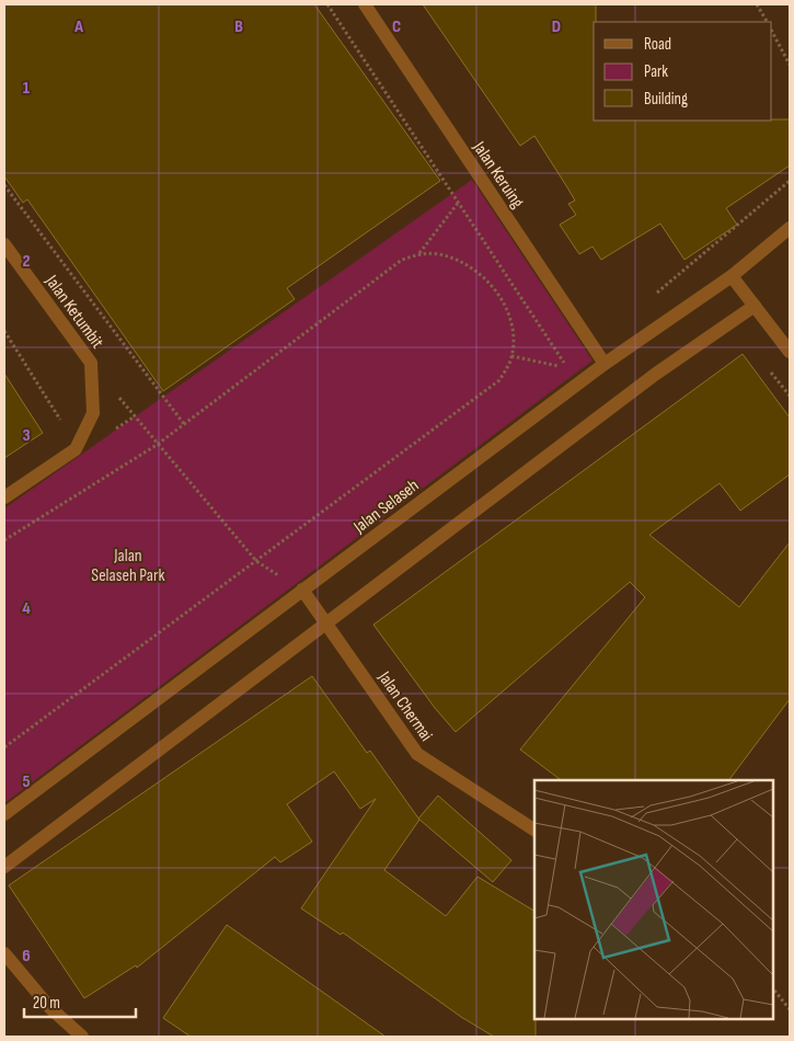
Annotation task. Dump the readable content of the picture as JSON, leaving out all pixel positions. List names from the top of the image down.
{
  "streets": {
    "street": [
      "Jalan Keruing",
      "Jalan Ketumbit",
      "Jalan Selaseh",
      "Jalan Chermai"
    ]
  },
  "crossings": [
    ["Jalan Keruing", "Jalan Selaseh"],
    ["Jalan Selaseh", "Jalan Chermai"]
  ],
  "parks": ["Jalan Selaseh Park"],
  "legend": ["Road", "Park", "Building"],
  "scale_bar": "20 m",
  "grid": {
    "columns": [
      "A",
      "B",
      "C",
      "D"
    ],
    "rows": [
      "1",
      "2",
      "3",
      "4",
      "5",
      "6"
    ]
  }
}
